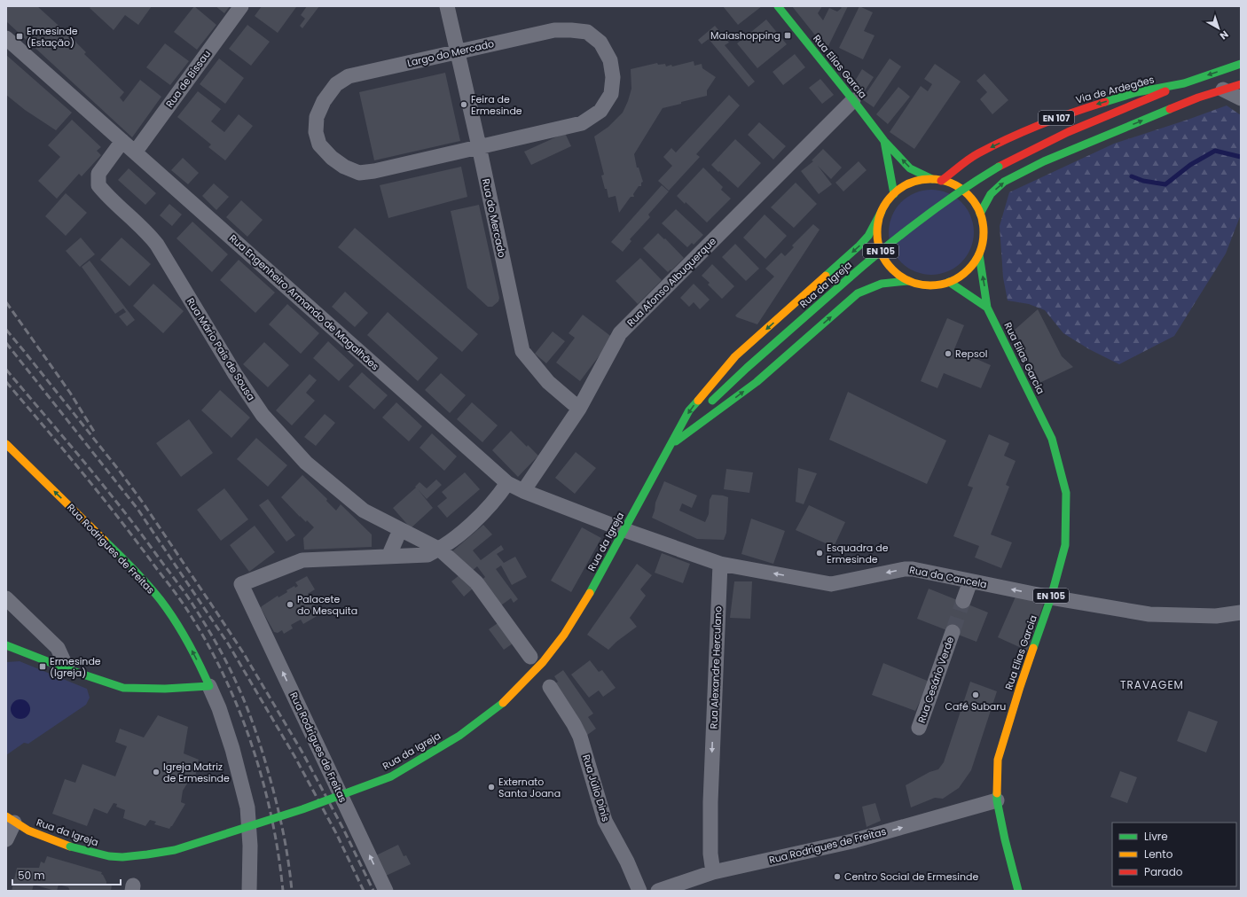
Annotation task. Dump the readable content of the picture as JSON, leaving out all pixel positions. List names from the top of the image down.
{
  "streets": {
    "main road": [
      "Rua Elias Garcia",
      "Via de Ardegães",
      "EN 107",
      "EN 105",
      "Rua da Igreja",
      "Rua Rodrigues de Freitas"
    ],
    "street": [
      "Largo do Mercado",
      "Rua de Bissau",
      "Rua do Mercado",
      "Rua Afonso Albuquerque",
      "Rua Engenheiro Armando de Magalhães",
      "Rua Mário Pais de Sousa",
      "Rua da Cancela",
      "Rua Alexandre Herculano",
      "Rua Cesário Verde",
      "Rua Júlio Dinis"
    ]
  },
  "crossings": [
    ["Largo do Mercado", "Rua do Mercado"],
    ["Rua Elias Garcia", "Via de Ardegães"],
    ["Rua Elias Garcia", "EN 105"],
    ["Rua Elias Garcia", "Rua Afonso Albuquerque"],
    ["Rua Elias Garcia", "Rua da Igreja"],
    ["Rua Elias Garcia", "Rua Rodrigues de Freitas"],
    ["Rua Elias Garcia", "Rua da Cancela"],
    ["Rua de Bissau", "Rua Engenheiro Armando de Magalhães"],
    ["Via de Ardegães", "EN 107"],
    ["Via de Ardegães", "EN 105"],
    ["Via de Ardegães", "Rua da Igreja"],
    ["EN 107", "Rua da Igreja"],
    ["Rua do Mercado", "Rua Afonso Albuquerque"],
    ["EN 105", "Rua da Igreja"],
    ["Rua Afonso Albuquerque", "Rua Engenheiro Armando de Magalhães"],
    ["Rua da Igreja", "Rua Engenheiro Armando de Magalhães"],
    ["Rua Engenheiro Armando de Magalhães", "Rua Mário Pais de Sousa"],
    ["Rua Rodrigues de Freitas", "Rua Alexandre Herculano"],
    ["Rua da Cancela", "Rua Alexandre Herculano"]
  ],
  "one_way": ["Rua da Cancela", "Rua Alexandre Herculano"],
  "districts": ["TRAVAGEM"],
  "places": {
    "transit": ["Maiashopping", "Ermesinde (Estação)", "Ermesinde (Igreja)"],
    "other": [
      "Feira de Ermesinde",
      "Repsol",
      "Esquadra de Ermesinde",
      "Palacete do Mesquita",
      "Café Subaru",
      "Igreja Matriz de Ermesinde",
      "Externato Santa Joana",
      "Centro Social de Ermesinde"
    ]
  },
  "legend": ["Livre", "Lento", "Parado"],
  "scale_bar": "50 m",
  "north": "bottom right"
}
